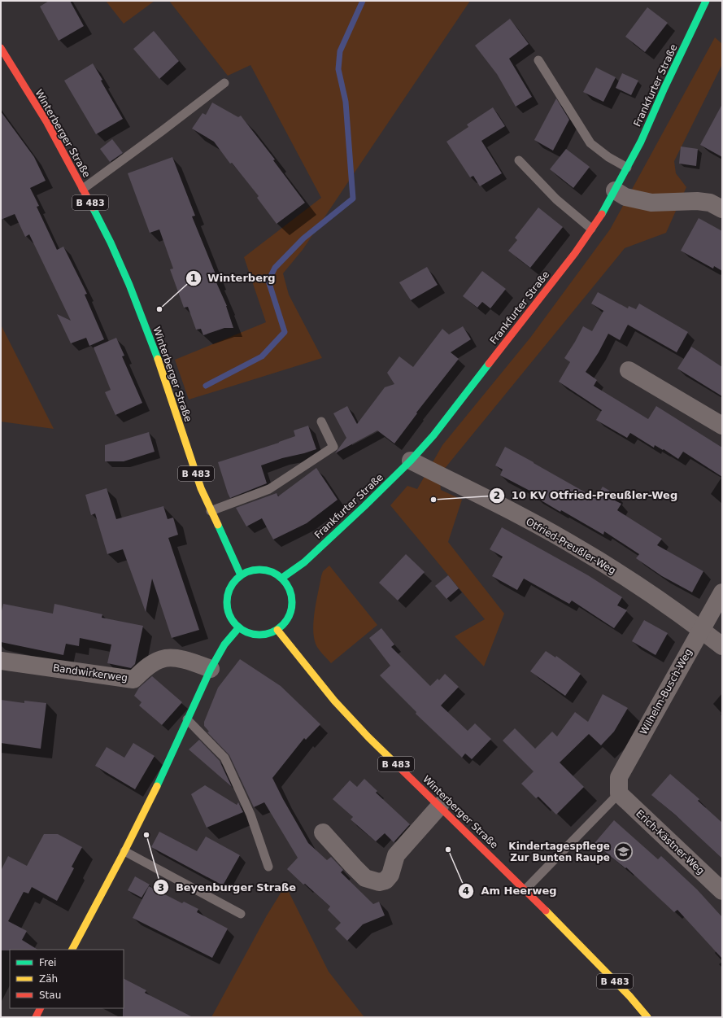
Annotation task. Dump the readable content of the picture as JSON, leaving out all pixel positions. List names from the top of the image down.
{
  "streets": {
    "main road": ["Frankfurter Straße", "Winterberger Straße", "B 483"],
    "street": [
      "Otfried-Preußler-Weg",
      "Bandwirkerweg",
      "Wilhelm-Busch-Weg",
      "Erich-Kästner-Weg"
    ]
  },
  "crossings": [
    ["Frankfurter Straße", "Winterberger Straße"],
    ["Frankfurter Straße", "Otfried-Preußler-Weg"],
    ["Otfried-Preußler-Weg", "Wilhelm-Busch-Weg"],
    ["Wilhelm-Busch-Weg", "Erich-Kästner-Weg"]
  ],
  "places": {
    "other": [
      "Winterberg",
      "10 KV Otfried-Preußler-Weg",
      "Beyenburger Straße",
      "Am Heerweg"
    ],
    "school or university": ["Kindertagespflege Zur Bunten Raupe"]
  },
  "legend": ["Frei", "Zäh", "Stau"]
}
